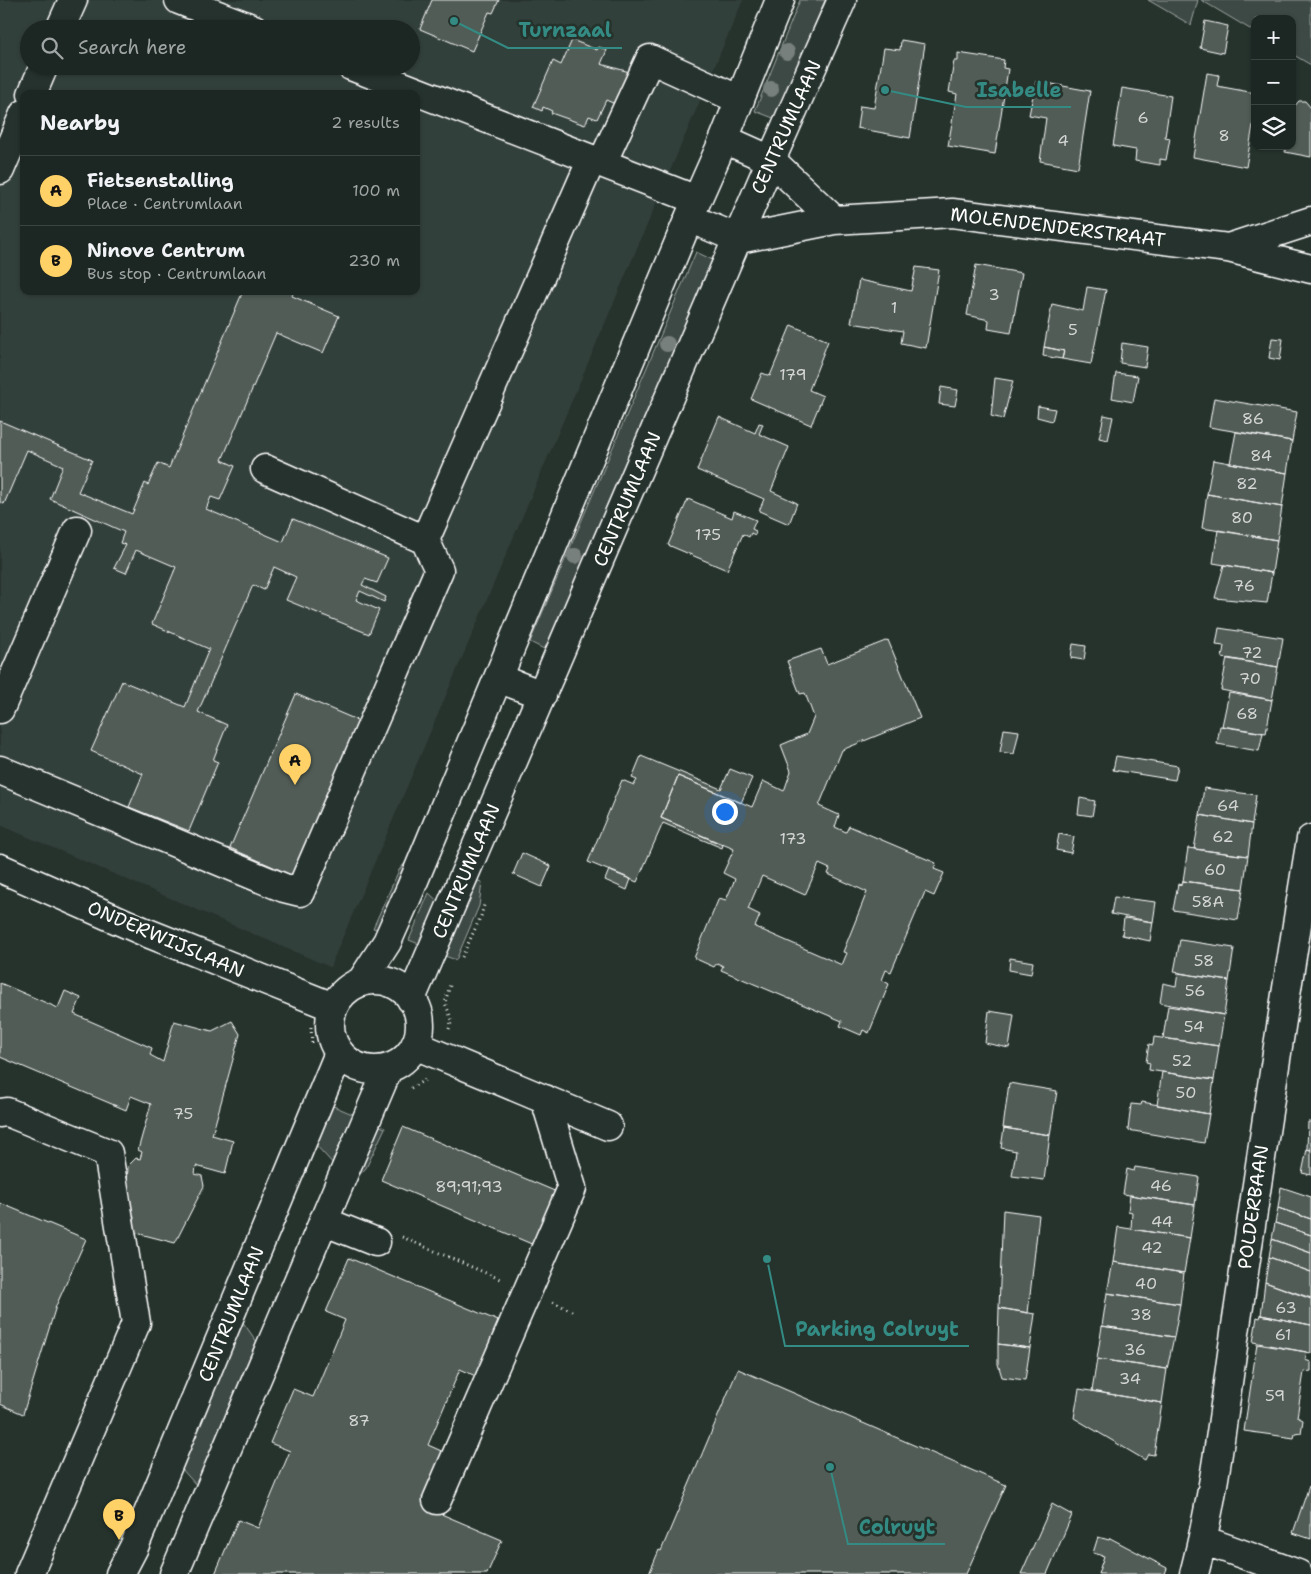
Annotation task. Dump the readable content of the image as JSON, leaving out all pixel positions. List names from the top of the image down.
{
  "streets": {
    "street": [
      "CENTRUMLAAN",
      "MOLENDENDERSTRAAT",
      "ONDERWIJSLAAN",
      "POLDERBAAN"
    ]
  },
  "crossings": [
    ["CENTRUMLAAN", "MOLENDENDERSTRAAT"],
    ["CENTRUMLAAN", "ONDERWIJSLAAN"]
  ],
  "places": [
    "Turnzaal",
    "Isabelle",
    "Parking Colruyt",
    "Colruyt"
  ],
  "house_numbers": [
    "6",
    "8",
    "4",
    "3",
    "1",
    "5",
    "179",
    "86",
    "84",
    "82",
    "80",
    "175",
    "76",
    "72",
    "70",
    "68",
    "64",
    "62",
    "173",
    "60",
    "58A",
    "58",
    "56",
    "54",
    "52",
    "50",
    "75",
    "46",
    "89;91;93",
    "44",
    "42",
    "40",
    "63",
    "38",
    "61",
    "36",
    "34",
    "59",
    "87"
  ],
  "page": {
    "map_buttons": ["+", "−"],
    "search": "Search here",
    "heading": ["Nearby", "2 results"],
    "list": [
      {
        "mark": "A",
        "name": "Fietsenstalling",
        "note": "Place · Centrumlaan",
        "value": "100 m"
      },
      {
        "mark": "B",
        "name": "Ninove Centrum",
        "note": "Bus stop · Centrumlaan",
        "value": "230 m"
      }
    ],
    "pins": ["A", "B"]
  }
}
